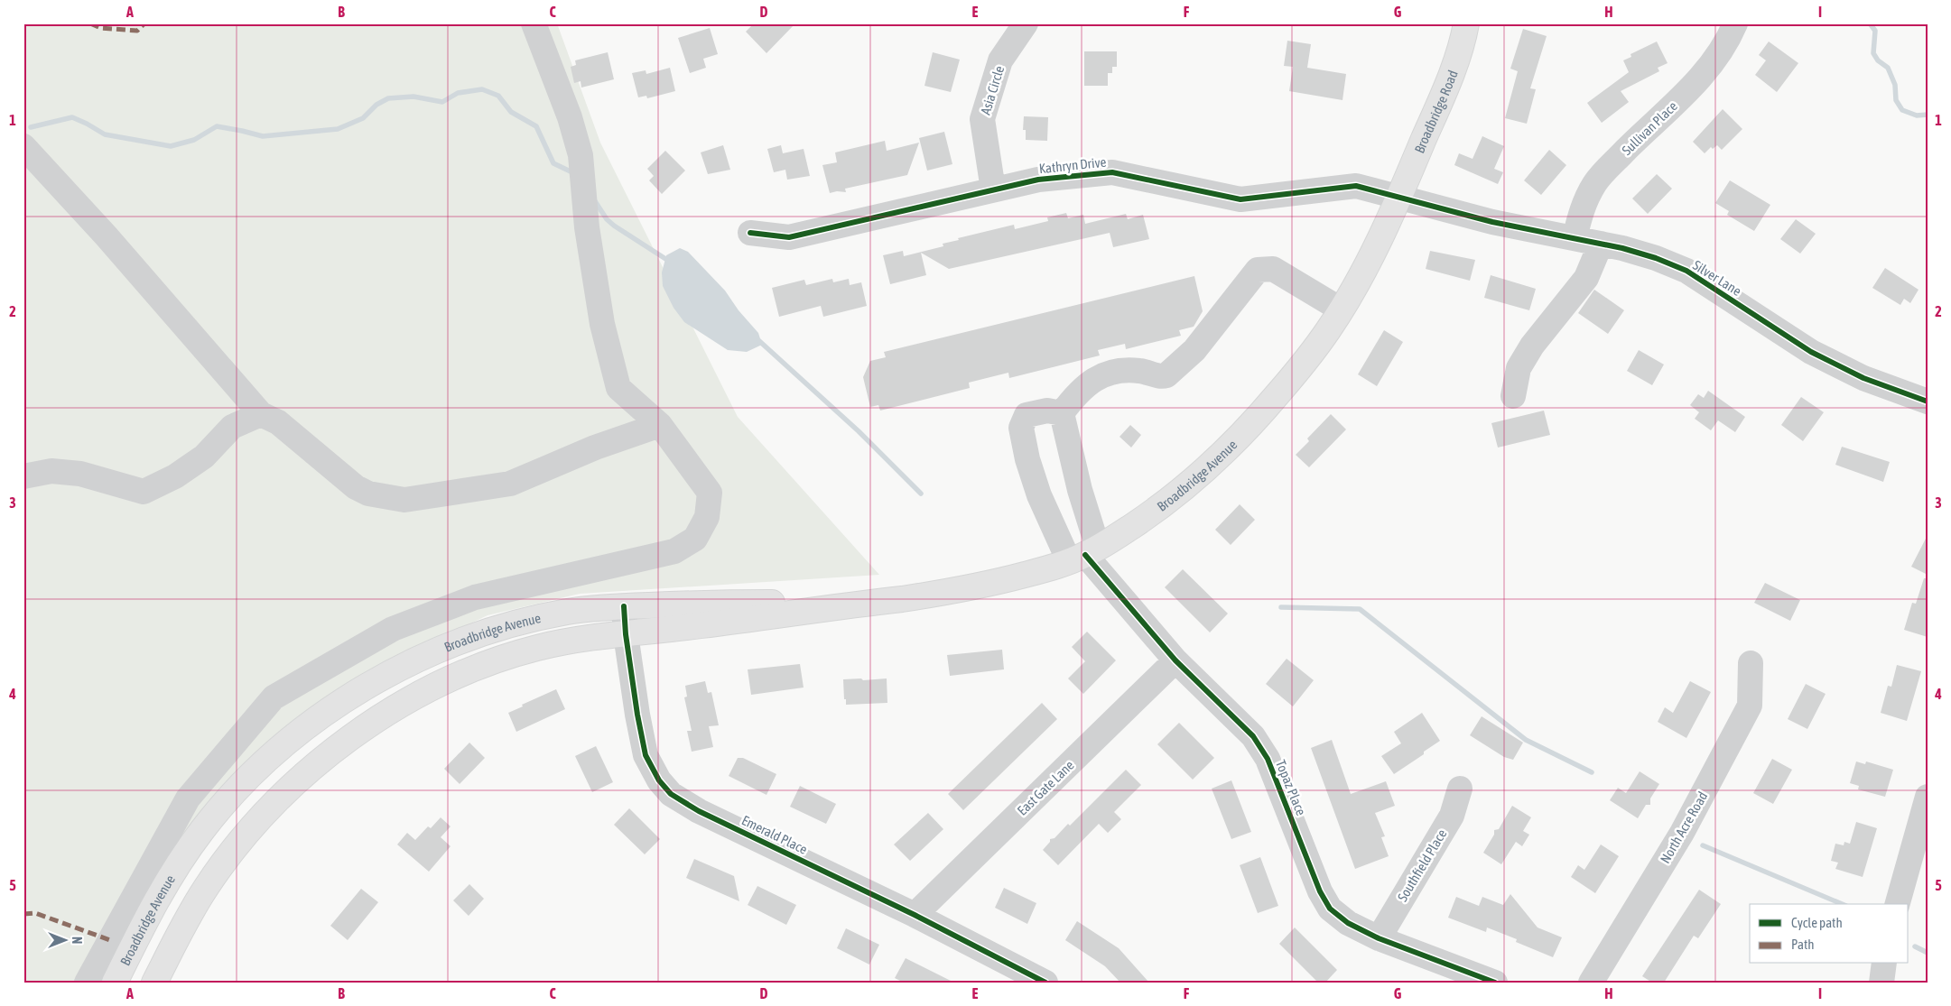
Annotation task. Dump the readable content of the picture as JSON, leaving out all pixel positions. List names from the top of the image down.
{
  "streets": {
    "main road": ["Broadbridge Road", "Broadbridge Avenue"],
    "street": [
      "Asia Circle",
      "Sullivan Place",
      "Kathryn Drive",
      "Silver Lane",
      "East Gate Lane",
      "Topaz Place",
      "North Acre Road",
      "Emerald Place",
      "Southfield Place"
    ]
  },
  "crossings": [
    ["Asia Circle", "Kathryn Drive"],
    ["Broadbridge Road", "Kathryn Drive"],
    ["Broadbridge Road", "Silver Lane"],
    ["Broadbridge Road", "Broadbridge Avenue"],
    ["Sullivan Place", "Silver Lane"],
    ["Kathryn Drive", "Silver Lane"],
    ["Kathryn Drive", "Broadbridge Avenue"],
    ["Silver Lane", "Broadbridge Avenue"],
    ["Broadbridge Avenue", "Topaz Place"],
    ["Broadbridge Avenue", "Emerald Place"],
    ["East Gate Lane", "Topaz Place"],
    ["East Gate Lane", "Emerald Place"],
    ["Topaz Place", "Southfield Place"]
  ],
  "legend": ["Cycle path", "Path"],
  "north": "right",
  "grid": {
    "columns": [
      "A",
      "B",
      "C",
      "D",
      "E",
      "F",
      "G",
      "H",
      "I"
    ],
    "rows": [
      "1",
      "2",
      "3",
      "4",
      "5"
    ]
  }
}
